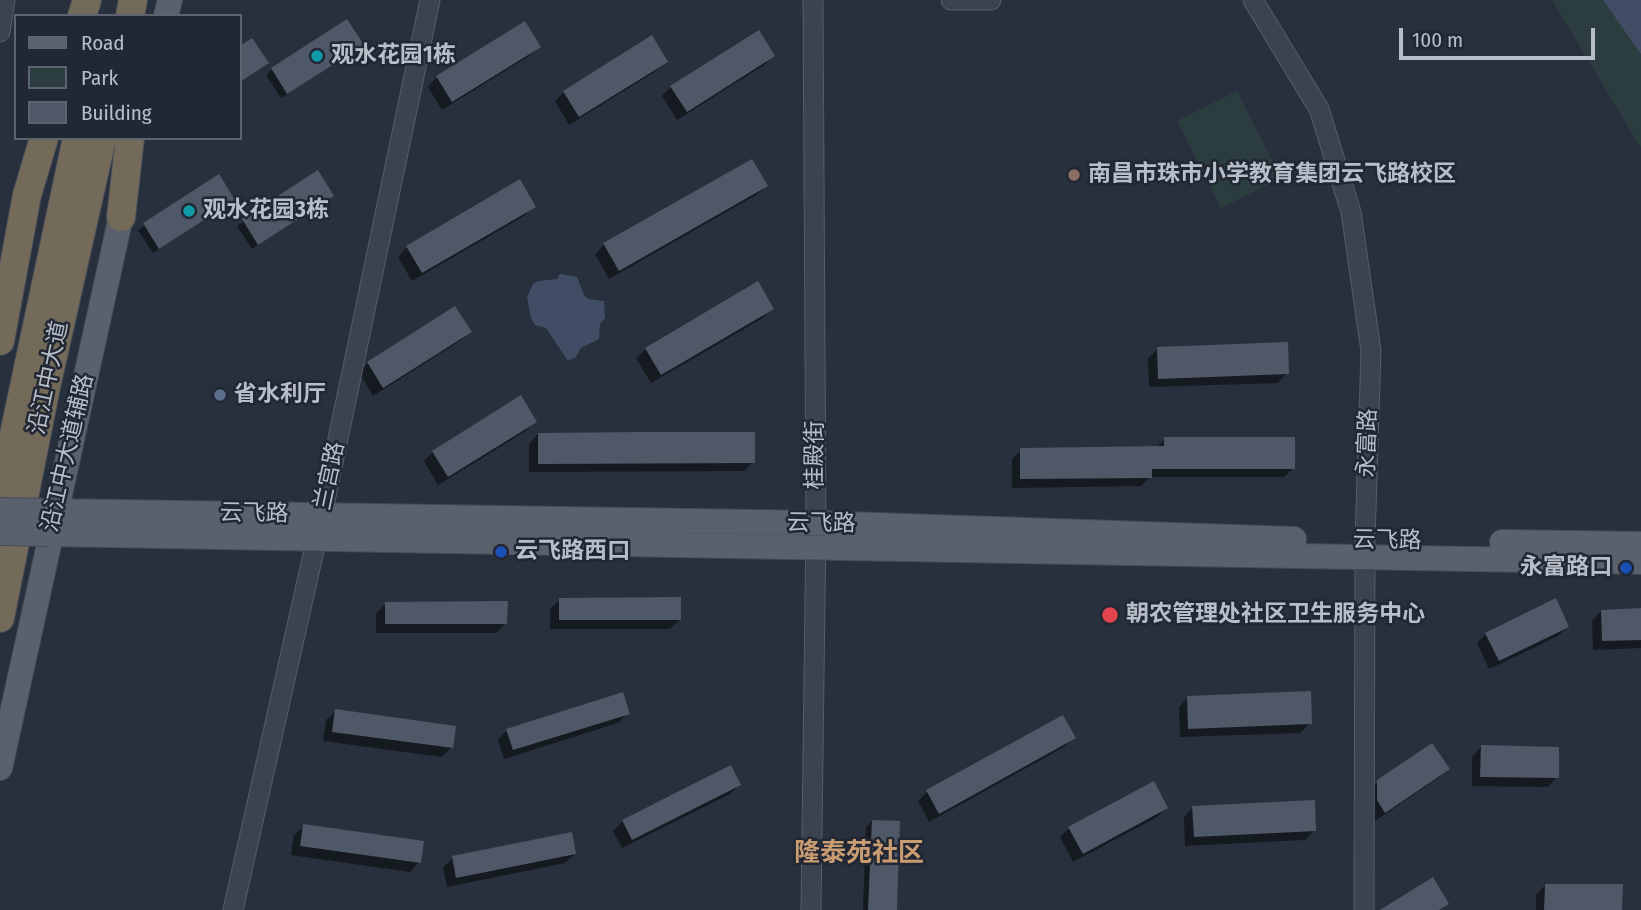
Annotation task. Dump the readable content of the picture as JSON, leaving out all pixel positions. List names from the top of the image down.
{
  "streets": {
    "highway": ["沿江中大道"],
    "main road": ["沿江中大道辅路", "云飞路"],
    "street": ["永富路", "桂殿街", "兰宫路"]
  },
  "crossings": [
    ["永富路", "云飞路"],
    ["沿江中大道辅路", "云飞路"],
    ["桂殿街", "云飞路"],
    ["兰宫路", "云飞路"]
  ],
  "districts": ["隆泰苑社区"],
  "places": [
    "观水花园1栋",
    "南昌市珠市小学教育集团云飞路校区",
    "观水花园3栋",
    "省水利厅",
    "云飞路西口",
    "永富路口",
    "朝农管理处社区卫生服务中心"
  ],
  "legend": ["Road", "Park", "Building"],
  "scale_bar": "100 m"
}
